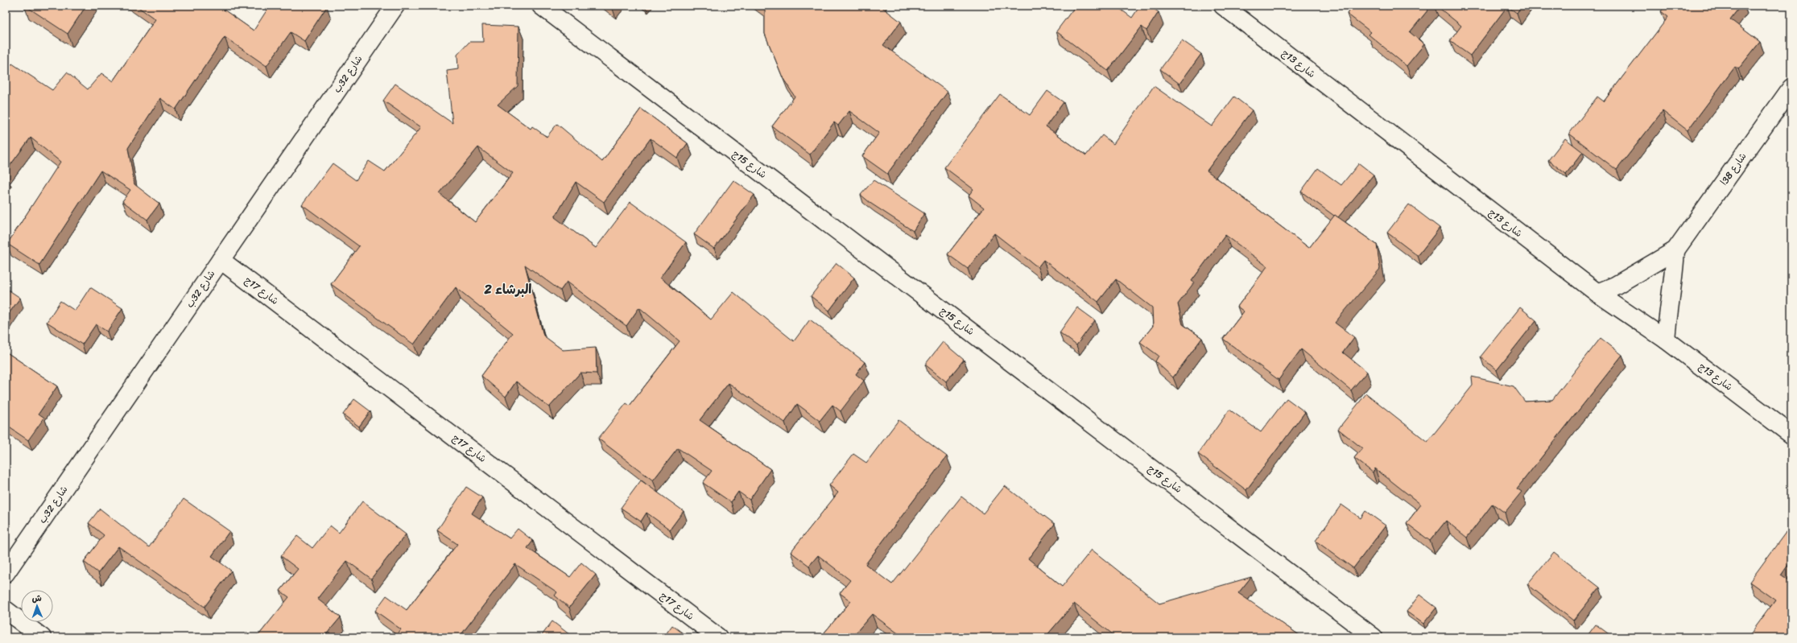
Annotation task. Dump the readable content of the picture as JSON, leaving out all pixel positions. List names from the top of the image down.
{
  "streets": {
    "street": [
      "شارع 13ج",
      "شارع 32ب",
      "شارع 15ج",
      "شارع 38ا",
      "شارع 17ج"
    ]
  },
  "crossings": [
    ["شارع 13ج", "شارع 38ا"],
    ["شارع 32ب", "شارع 17ج"]
  ],
  "districts": ["البرشاء 2"],
  "north": "top"
}
